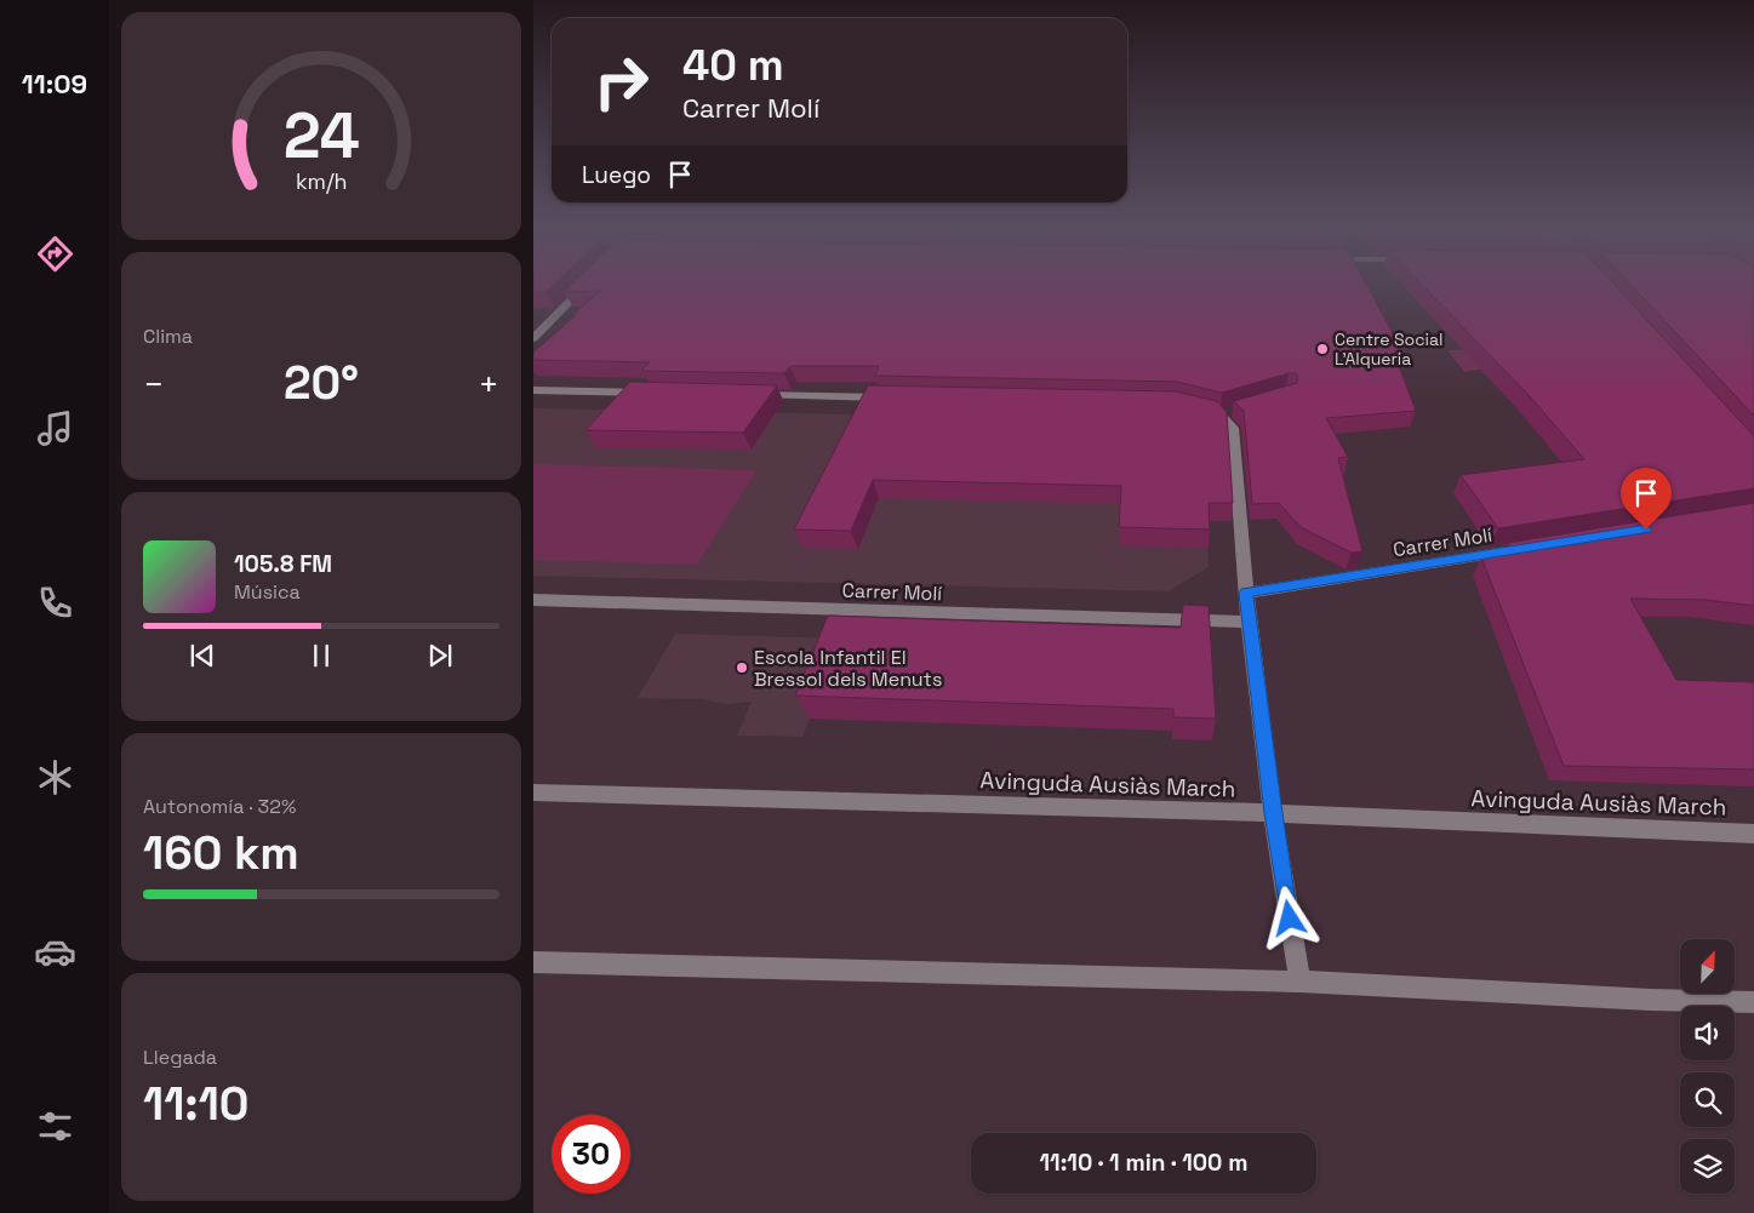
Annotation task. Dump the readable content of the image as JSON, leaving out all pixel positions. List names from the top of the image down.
{
  "streets": {
    "street": ["Carrer Molí", "Avinguda Ausiàs March"]
  },
  "places": ["Centre Social L'Alqueria", "Escola Infantil El Bressol dels Menuts"],
  "north": "top right",
  "page": {
    "tabs": "11:09",
    "turn": ["40 m", "Carrer Molí"],
    "then": "Luego",
    "tile": [
      "Clima",
      ["Autonomía · 32%", "160 km"],
      ["Llegada", "11:10"]
    ],
    "heat": ["−", "20°", "+"],
    "song": ["105.8 FM", "Música"],
    "limit": "30",
    "trip": "11:10 · 1 min · 100 m",
    "gauge": ["24", "km/h"]
  }
}
